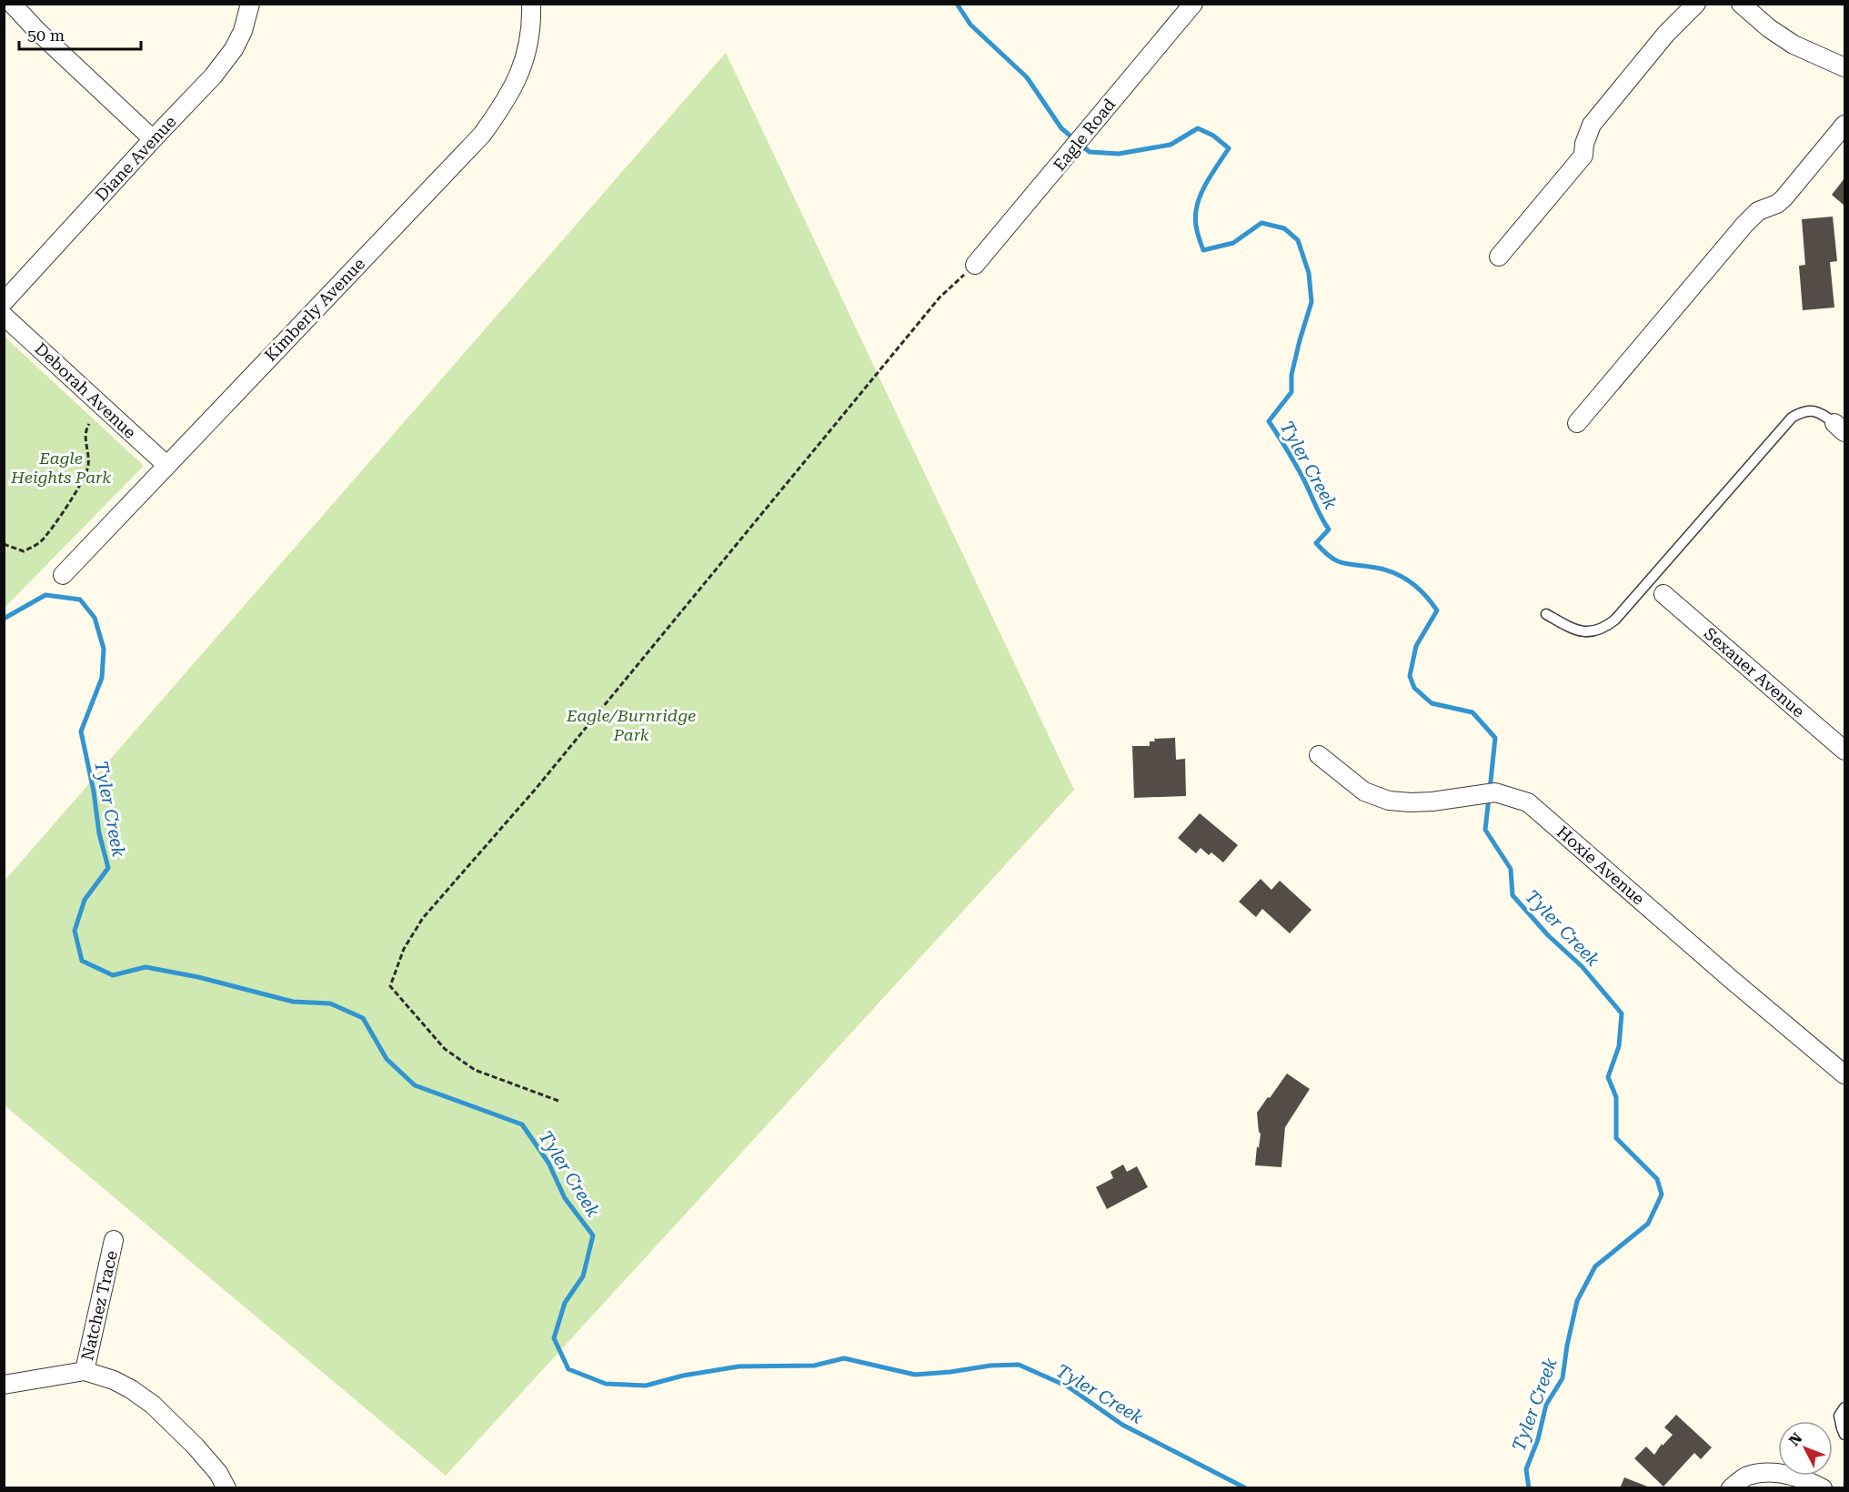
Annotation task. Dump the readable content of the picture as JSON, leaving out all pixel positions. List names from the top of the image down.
{
  "streets": {
    "street": [
      "Eagle Road",
      "Diane Avenue",
      "Kimberly Avenue",
      "Deborah Avenue",
      "Sexauer Avenue",
      "Hoxie Avenue",
      "Natchez Trace"
    ]
  },
  "crossings": [
    ["Kimberly Avenue", "Deborah Avenue"]
  ],
  "water": ["Tyler Creek"],
  "parks": ["Eagle Heights Park", "Eagle/Burnridge Park"],
  "scale_bar": "50 m",
  "north": "top left"
}
